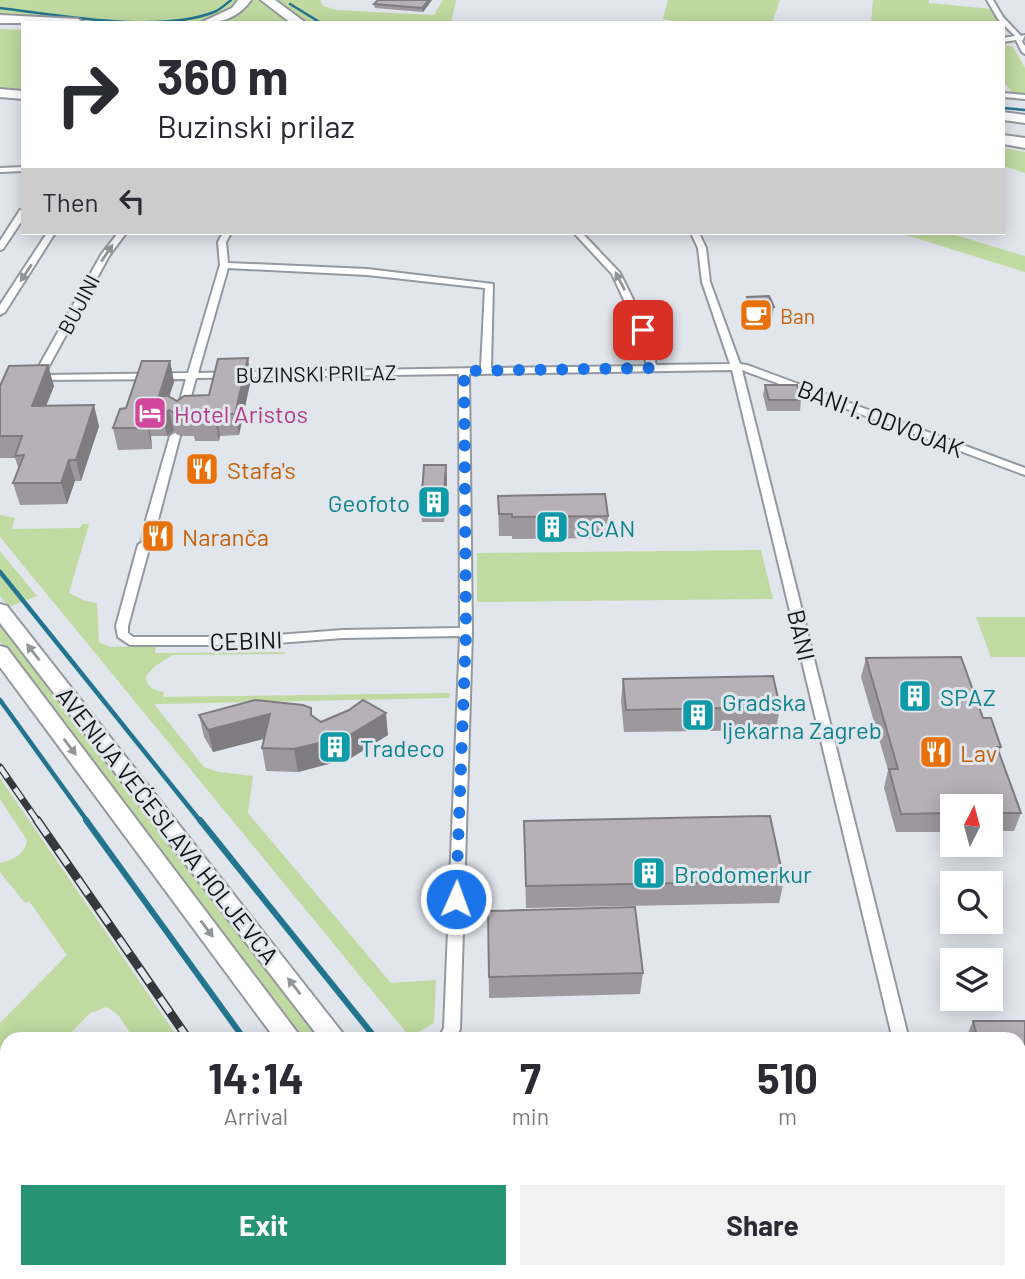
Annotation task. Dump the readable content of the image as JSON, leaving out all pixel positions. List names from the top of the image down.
{
  "streets": {
    "main road": ["AVENIJA VEĆESLAVA HOLJEVCA"],
    "street": [
      "BUJINI",
      "BUZINSKI PRILAZ",
      "BANI I. ODVOJAK",
      "BANI",
      "CEBINI"
    ]
  },
  "crossings": [
    ["BUJINI", "BUZINSKI PRILAZ"],
    ["BUZINSKI PRILAZ", "BANI I. ODVOJAK"],
    ["BUZINSKI PRILAZ", "BANI"],
    ["BANI I. ODVOJAK", "BANI"]
  ],
  "places": {
    "cafe": ["Ban"],
    "hotel": ["Hotel Aristos"],
    "restaurant": ["Stafa's", "Naranča", "Lav"],
    "building": [
      "Geofoto",
      "SCAN",
      "SPAZ",
      "Gradska ljekarna Zagreb",
      "Tradeco",
      "Brodomerkur"
    ]
  },
  "north": "top",
  "page": {
    "turn": ["360 m", "Buzinski prilaz"],
    "then": "Then",
    "eta": [
      "14:14",
      "Arrival",
      "7",
      "min",
      "510",
      "m"
    ],
    "buttons": ["Exit", "Share"]
  }
}
